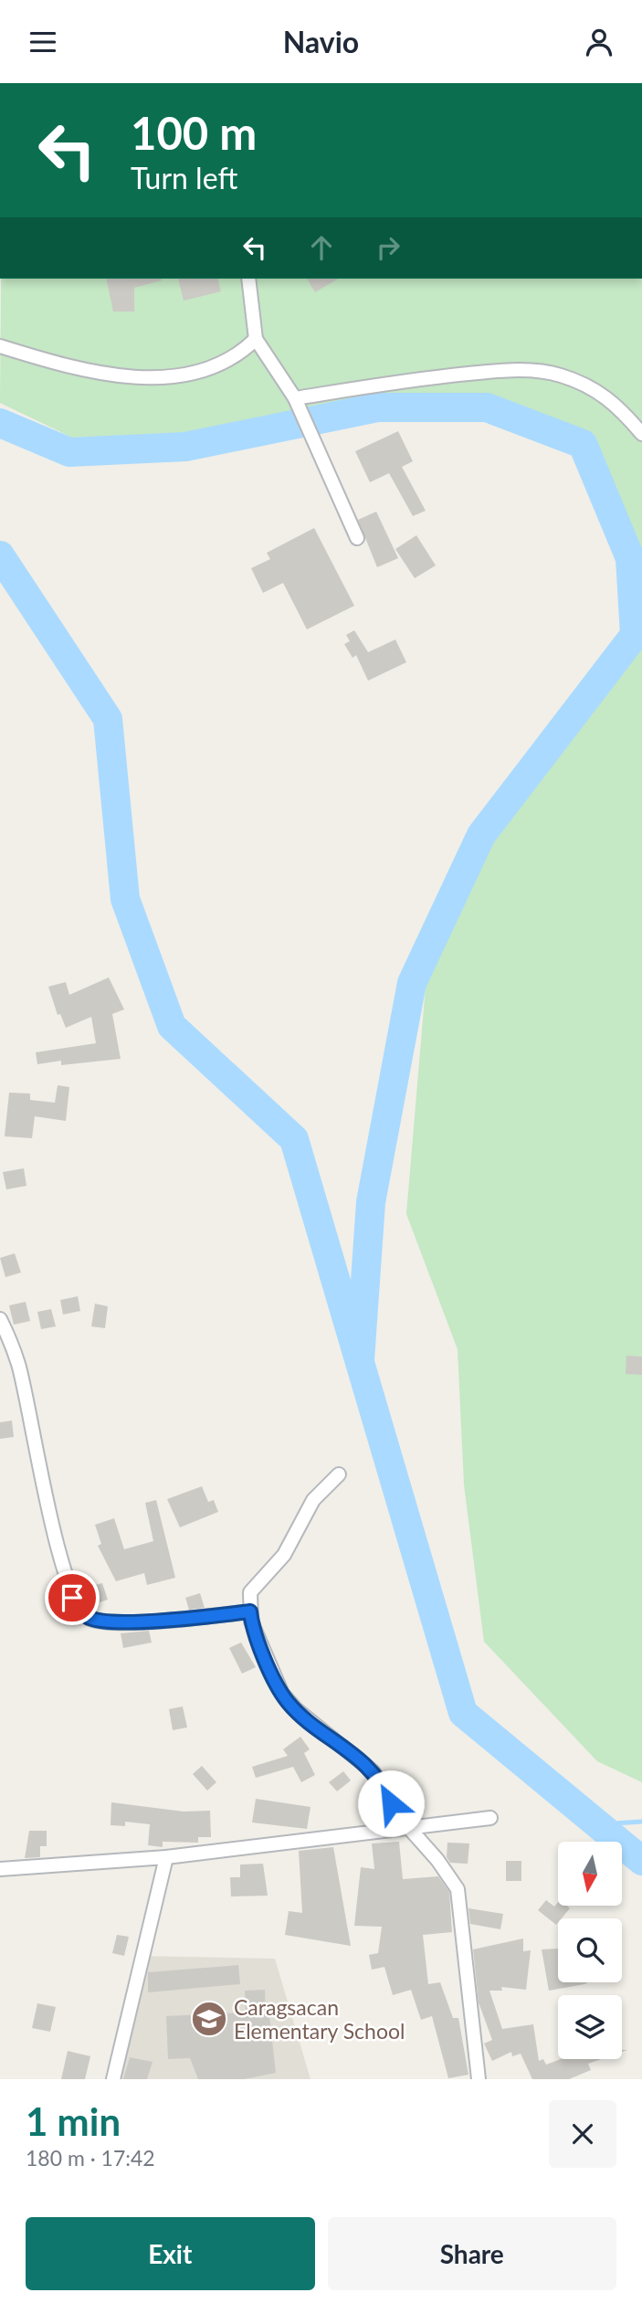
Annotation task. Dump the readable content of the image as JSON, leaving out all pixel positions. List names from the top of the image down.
{
  "places": {
    "school or university": ["Caragsacan Elementary School"]
  },
  "north": "bottom",
  "page": {
    "header": "Navio",
    "turn": ["100 m", "Turn left"],
    "heading": ["1 min", "180 m · 17:42"],
    "buttons": ["Exit", "Share"]
  }
}
